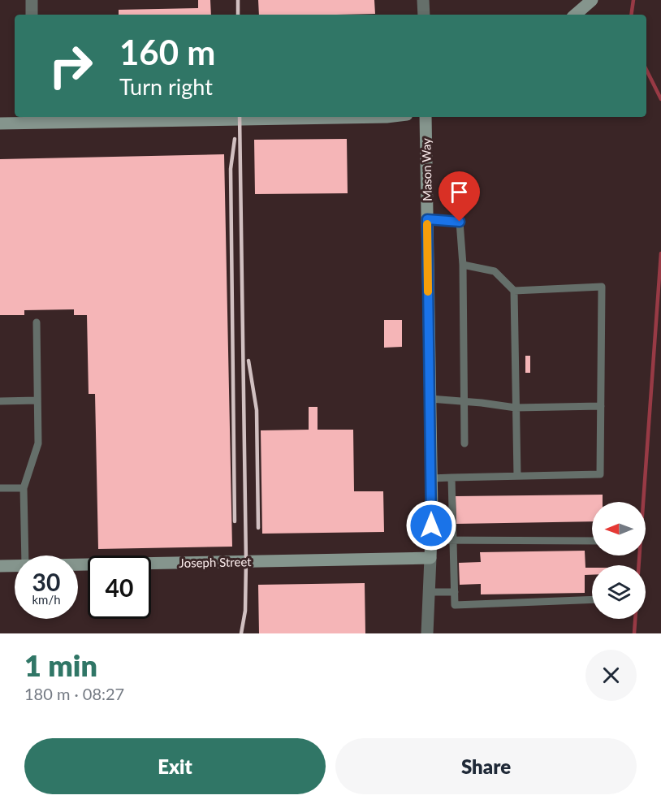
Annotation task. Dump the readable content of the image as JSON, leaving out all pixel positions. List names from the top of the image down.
{
  "streets": {
    "street": ["Mason Way", "Joseph Street"]
  },
  "crossings": [
    ["Mason Way", "Joseph Street"]
  ],
  "north": "left",
  "page": {
    "turn": ["160 m", "Turn right"],
    "speed": "30 km/h",
    "limit": "40",
    "heading": ["1 min", "180 m · 08:27"],
    "buttons": ["Exit", "Share"]
  }
}
